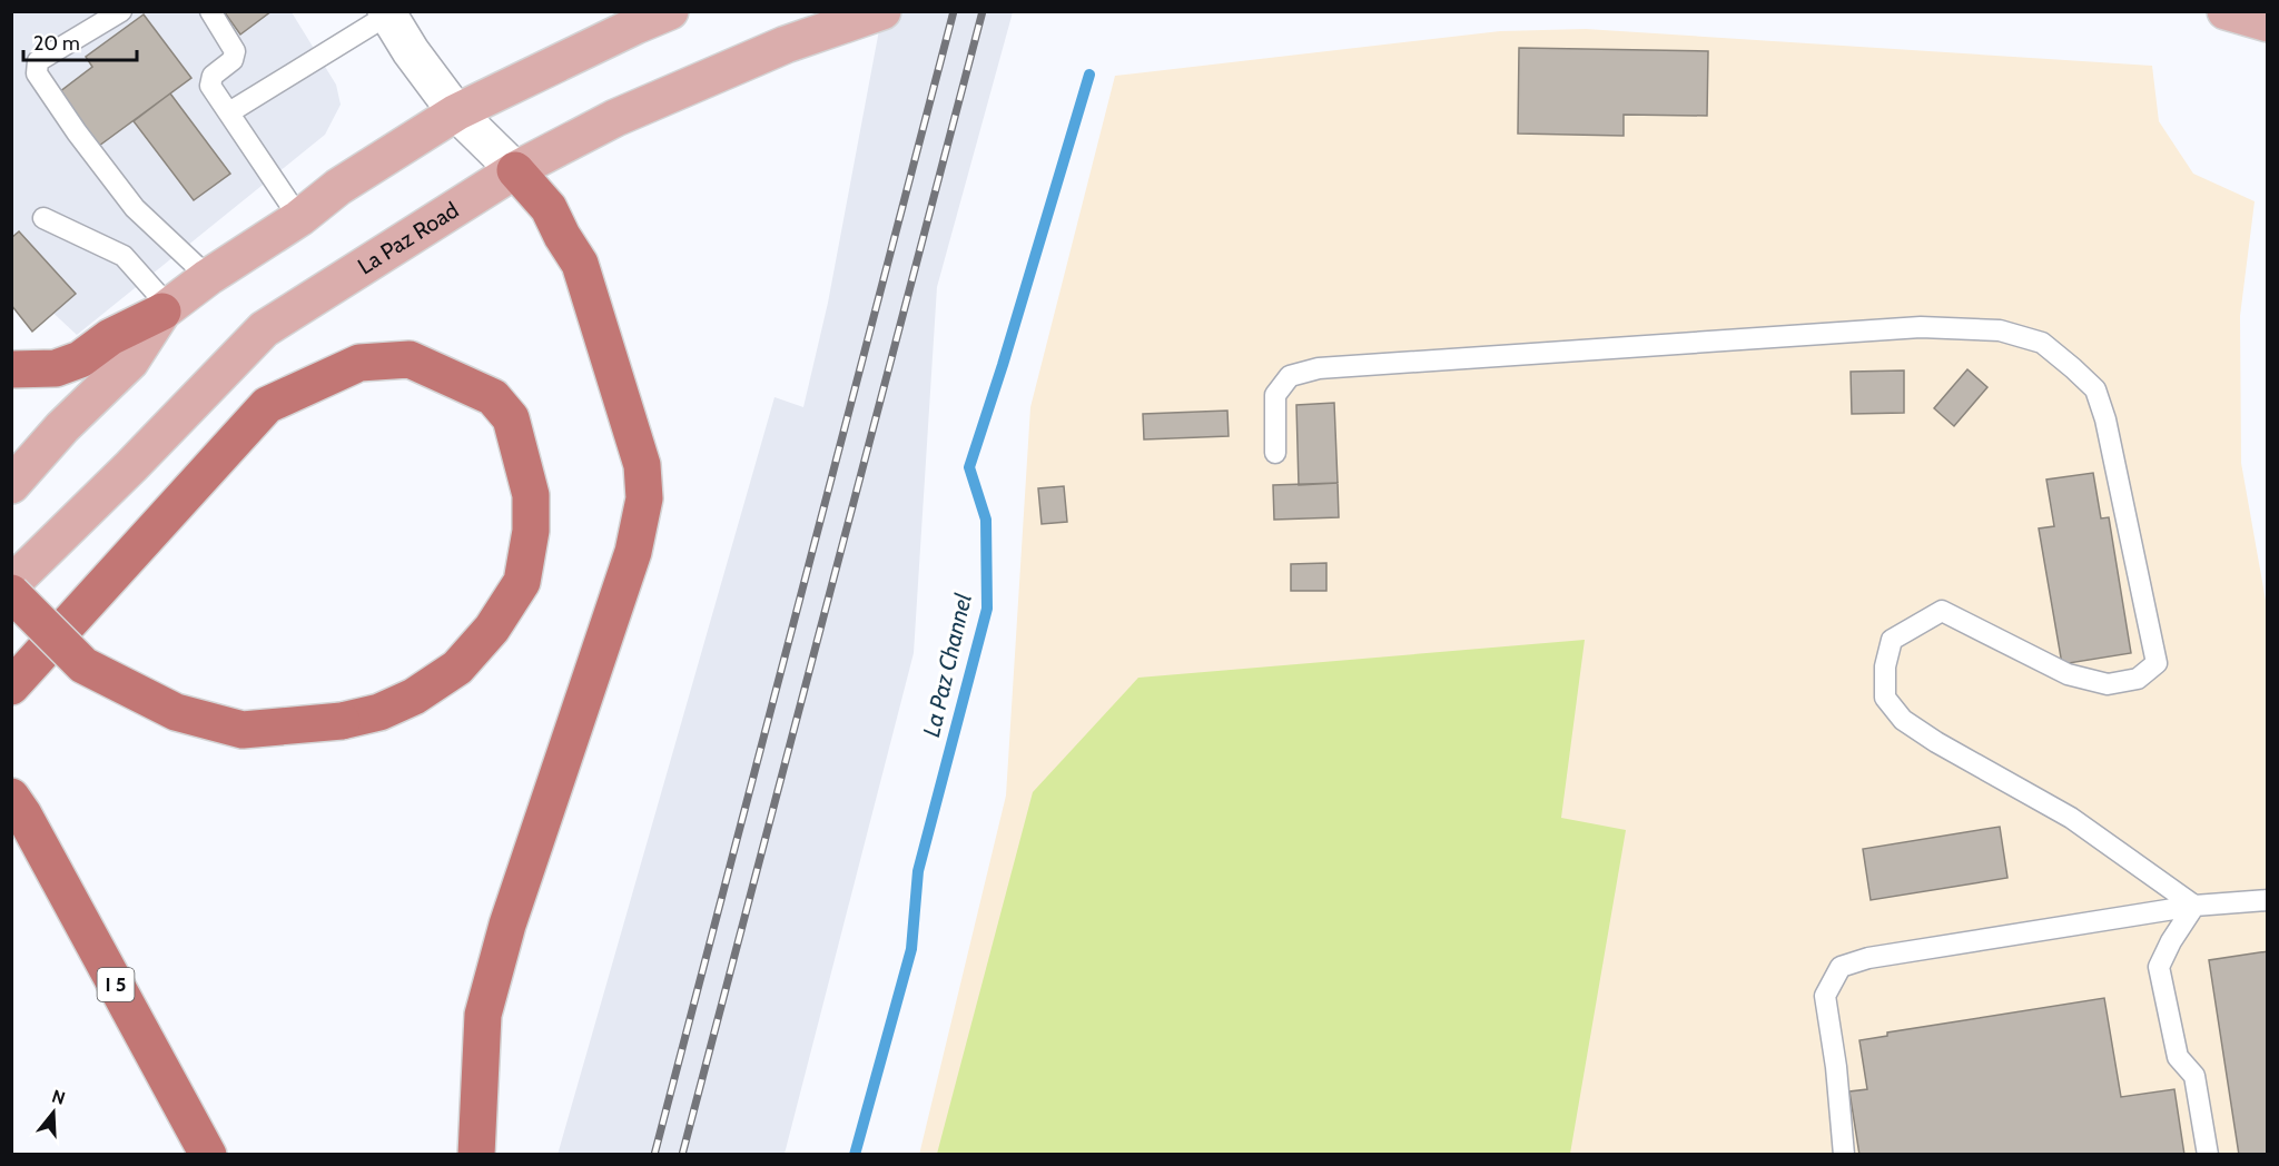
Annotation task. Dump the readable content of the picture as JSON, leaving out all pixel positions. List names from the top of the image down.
{
  "streets": {
    "highway": ["I 5"],
    "main road": ["La Paz Road"]
  },
  "water": ["La Paz Channel"],
  "scale_bar": "20 m",
  "north": "top"
}
